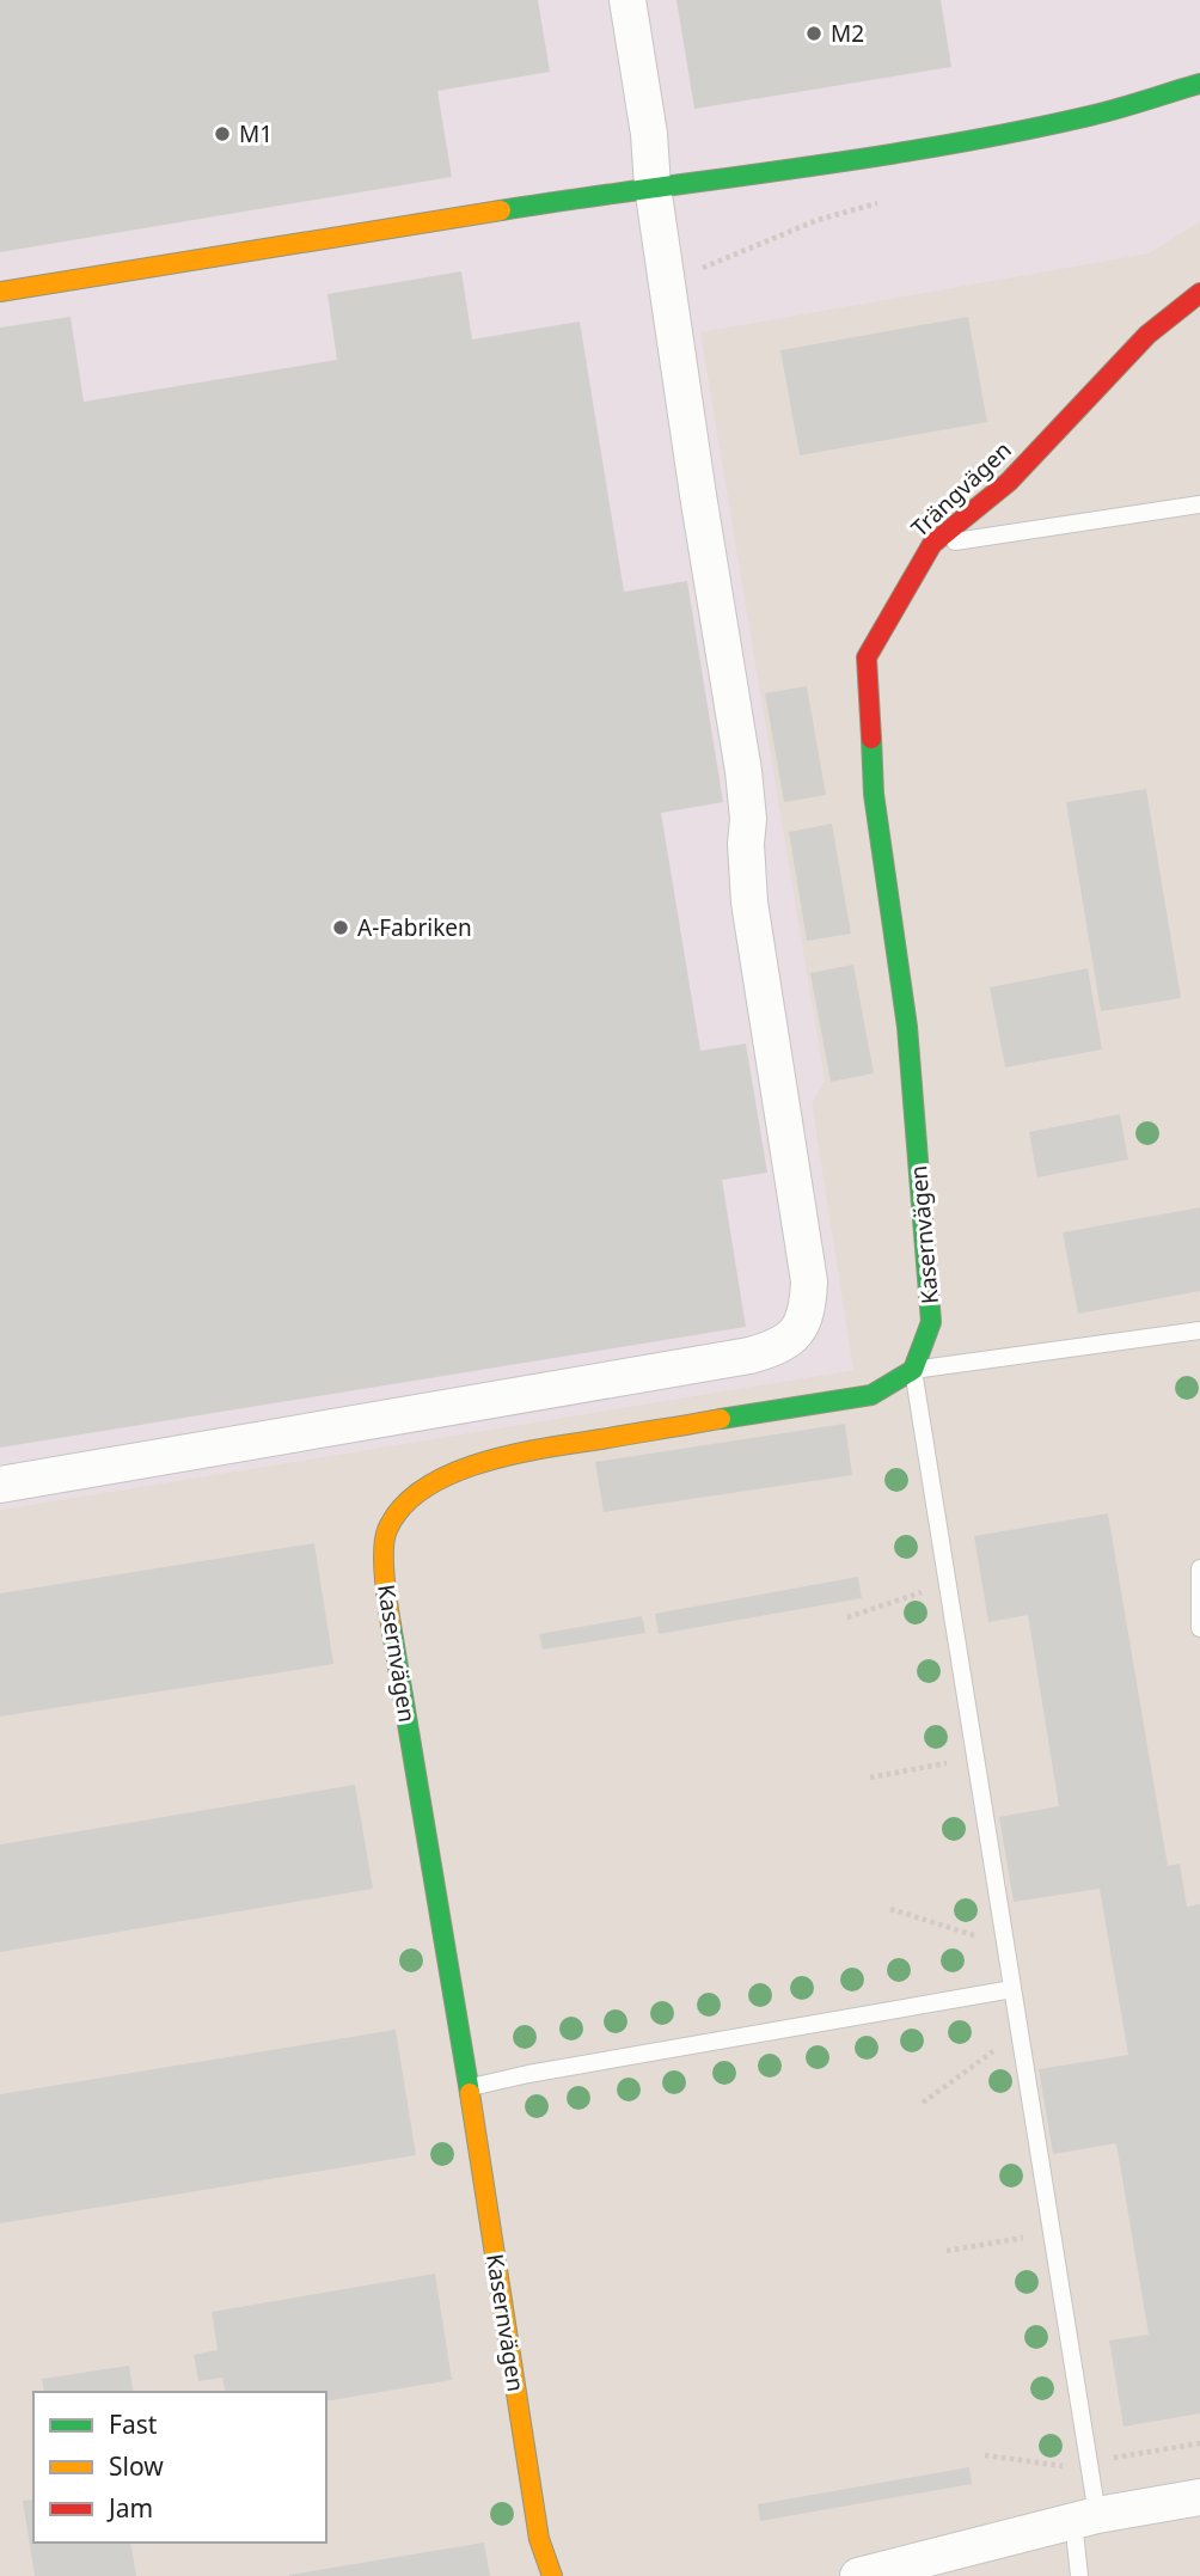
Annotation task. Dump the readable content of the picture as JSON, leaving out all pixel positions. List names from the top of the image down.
{
  "streets": {
    "street": ["Trängvägen", "Kasernvägen"]
  },
  "crossings": [
    ["Trängvägen", "Kasernvägen"]
  ],
  "places": ["M2", "M1", "A-Fabriken"],
  "legend": ["Fast", "Slow", "Jam"]
}
